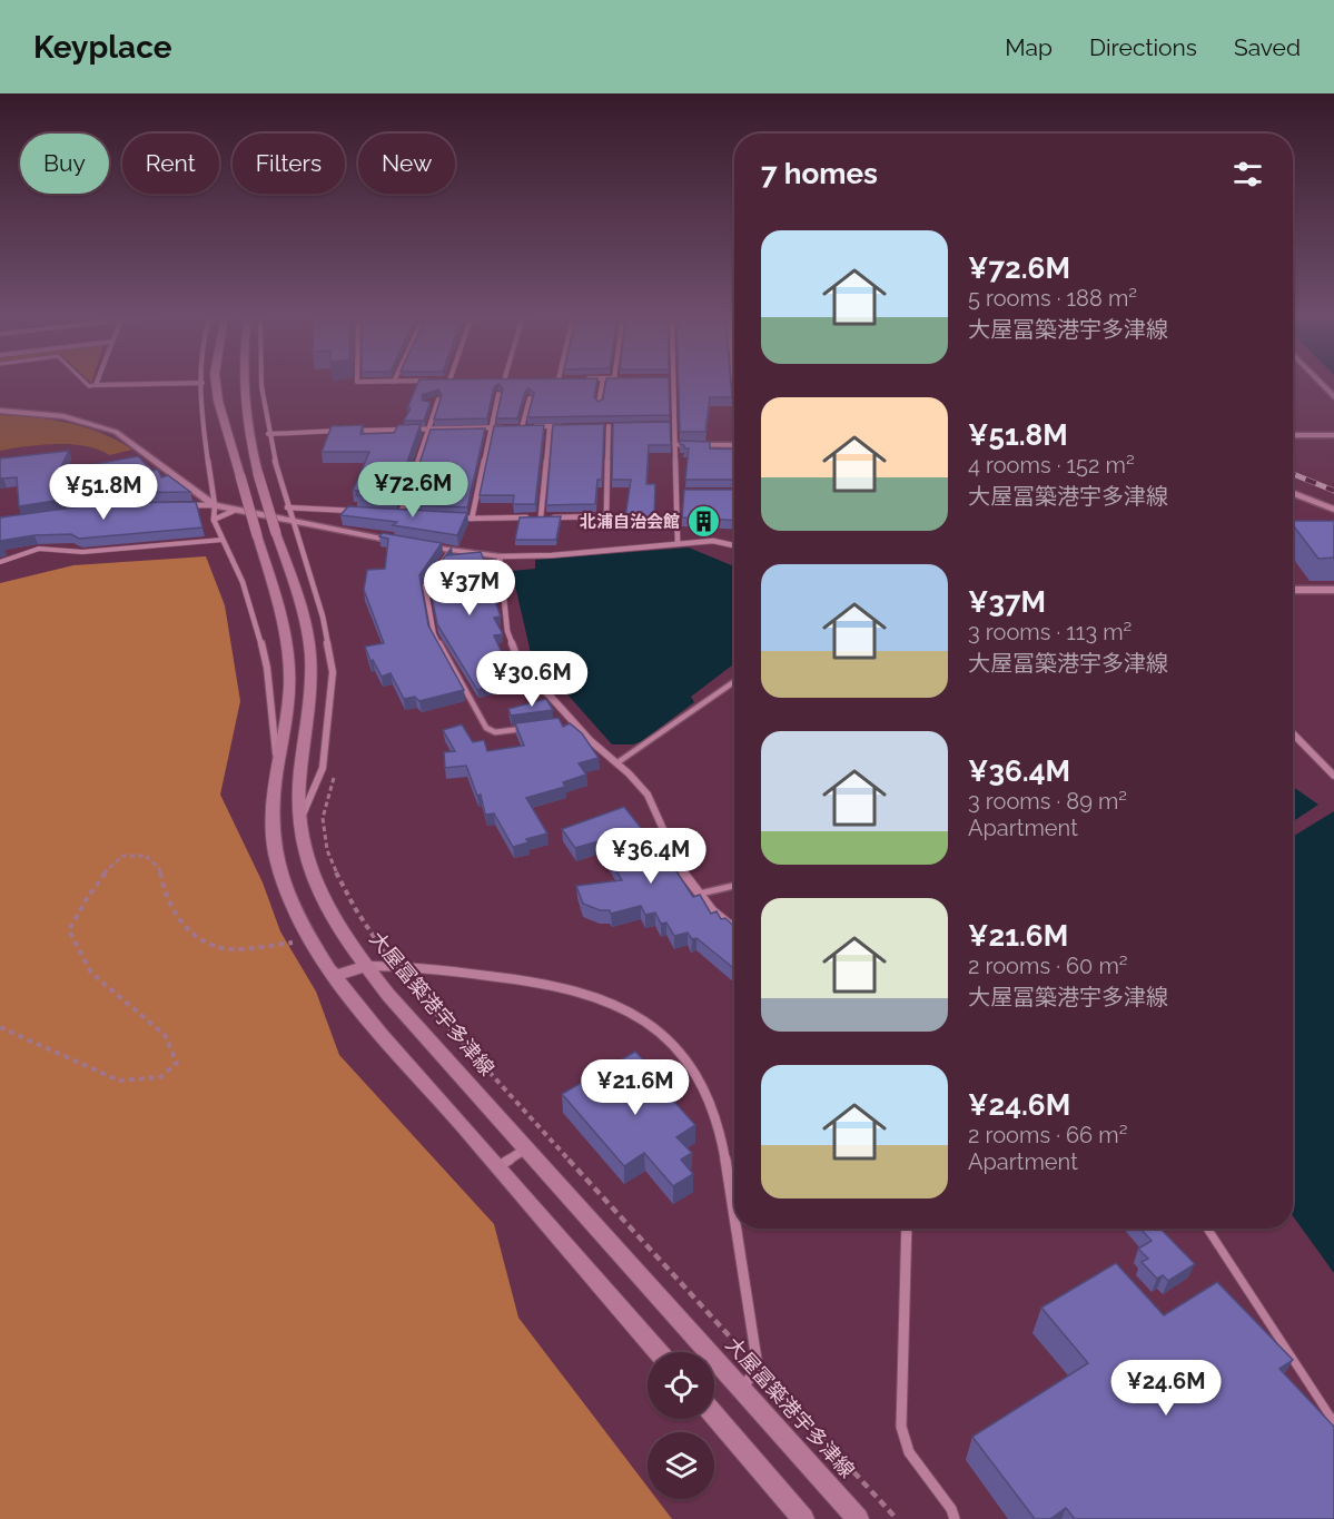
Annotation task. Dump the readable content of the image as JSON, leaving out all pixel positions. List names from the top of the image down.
{
  "streets": {
    "main road": ["大屋冨築港宇多津線"]
  },
  "places": {
    "building": ["北浦自治会館"]
  },
  "page": {
    "header": "Keyplace",
    "nav": ["Map", "Directions", "Saved"],
    "chip": [
      "Buy",
      "Rent",
      "Filters",
      "New"
    ],
    "heading": "7 homes",
    "list": [
      {
        "name": "¥72.6M",
        "note": "5 rooms · 188 m² · 大屋冨築港宇多津線"
      },
      {
        "name": "¥51.8M",
        "note": "4 rooms · 152 m² · 大屋冨築港宇多津線"
      },
      {
        "name": "¥37M",
        "note": "3 rooms · 113 m² · 大屋冨築港宇多津線"
      },
      {
        "name": "¥36.4M",
        "note": "3 rooms · 89 m² · Apartment"
      },
      {
        "name": "¥21.6M",
        "note": "2 rooms · 60 m² · 大屋冨築港宇多津線"
      },
      {
        "name": "¥24.6M",
        "note": "2 rooms · 66 m² · Apartment"
      }
    ],
    "price": [
      "¥72.6M",
      "¥51.8M",
      "¥37M",
      "¥30.6M",
      "¥36.4M",
      "¥21.6M",
      "¥24.6M"
    ]
  }
}
